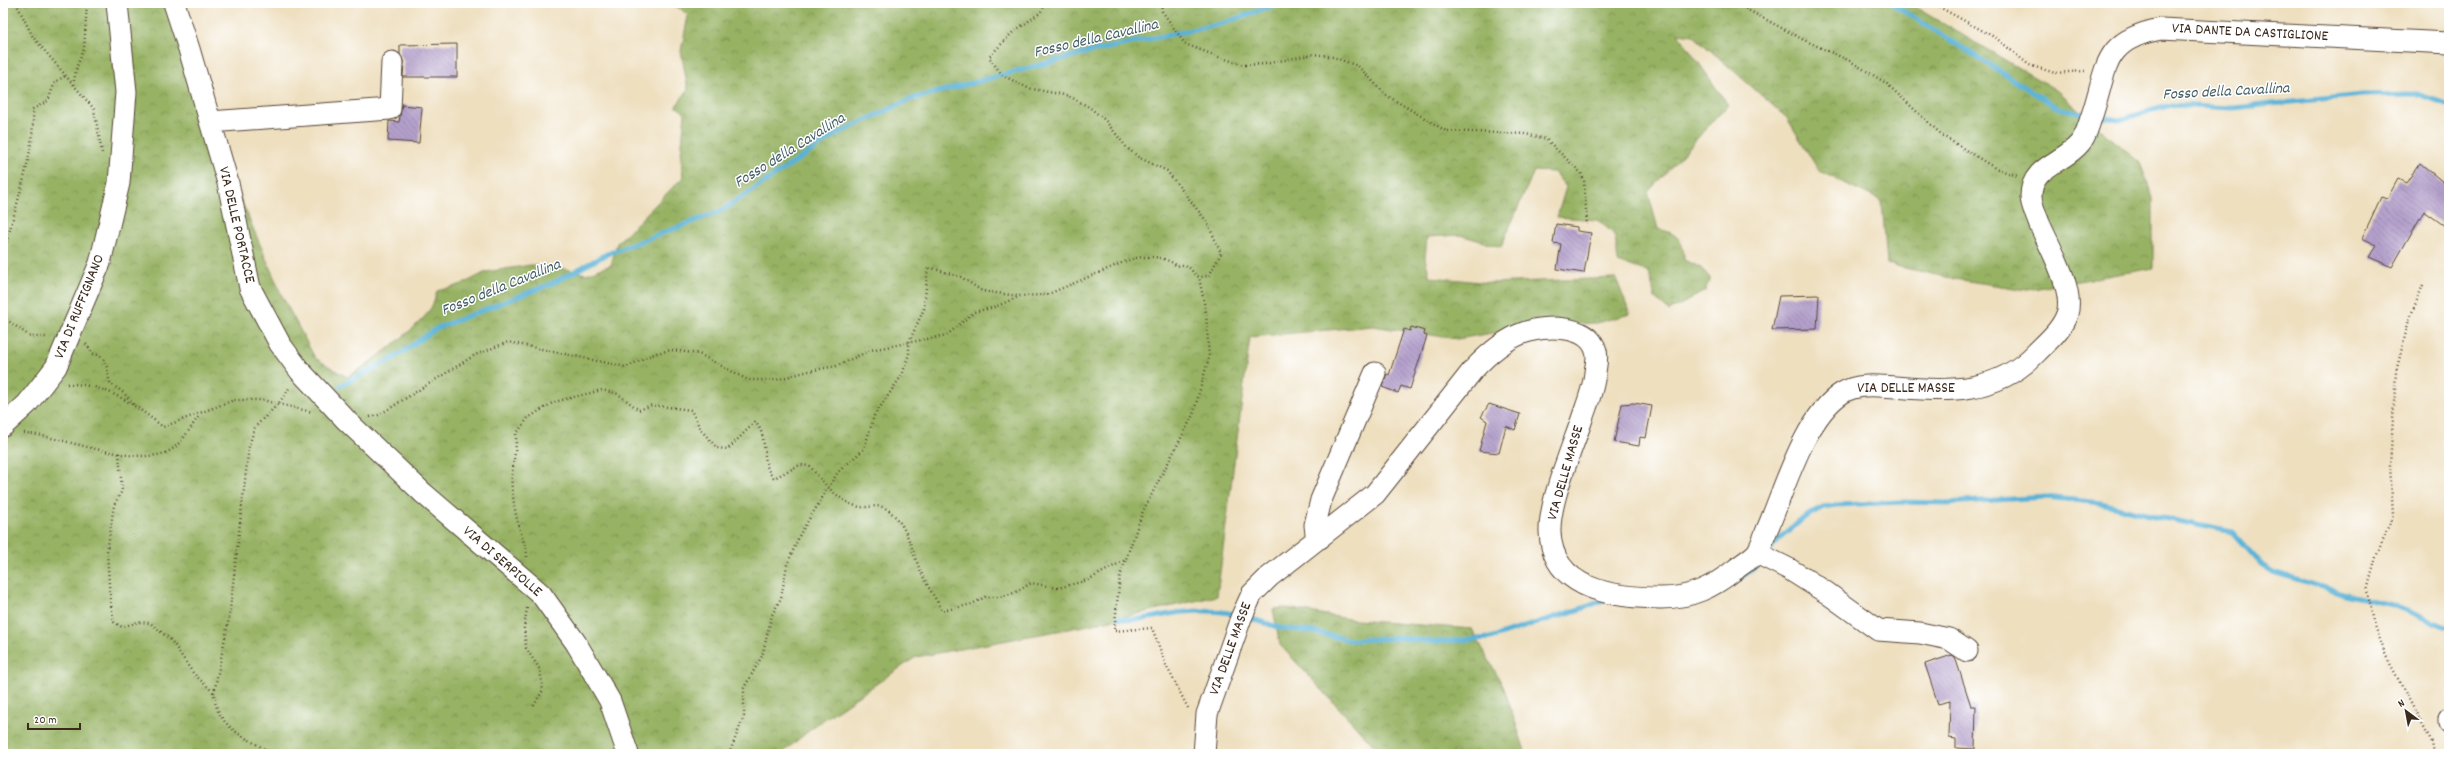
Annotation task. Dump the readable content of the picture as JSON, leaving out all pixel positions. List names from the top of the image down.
{
  "streets": {
    "street": [
      "VIA DANTE DA CASTIGLIONE",
      "VIA DELLE PORTACCE",
      "VIA DI RUFFIGNANO",
      "VIA DELLE MASSE",
      "VIA DI SERPIOLLE"
    ]
  },
  "crossings": [
    ["VIA DELLE PORTACCE", "VIA DI SERPIOLLE"]
  ],
  "water": ["Fosso della Cavallina"],
  "scale_bar": "20 m",
  "north": "top left"
}
